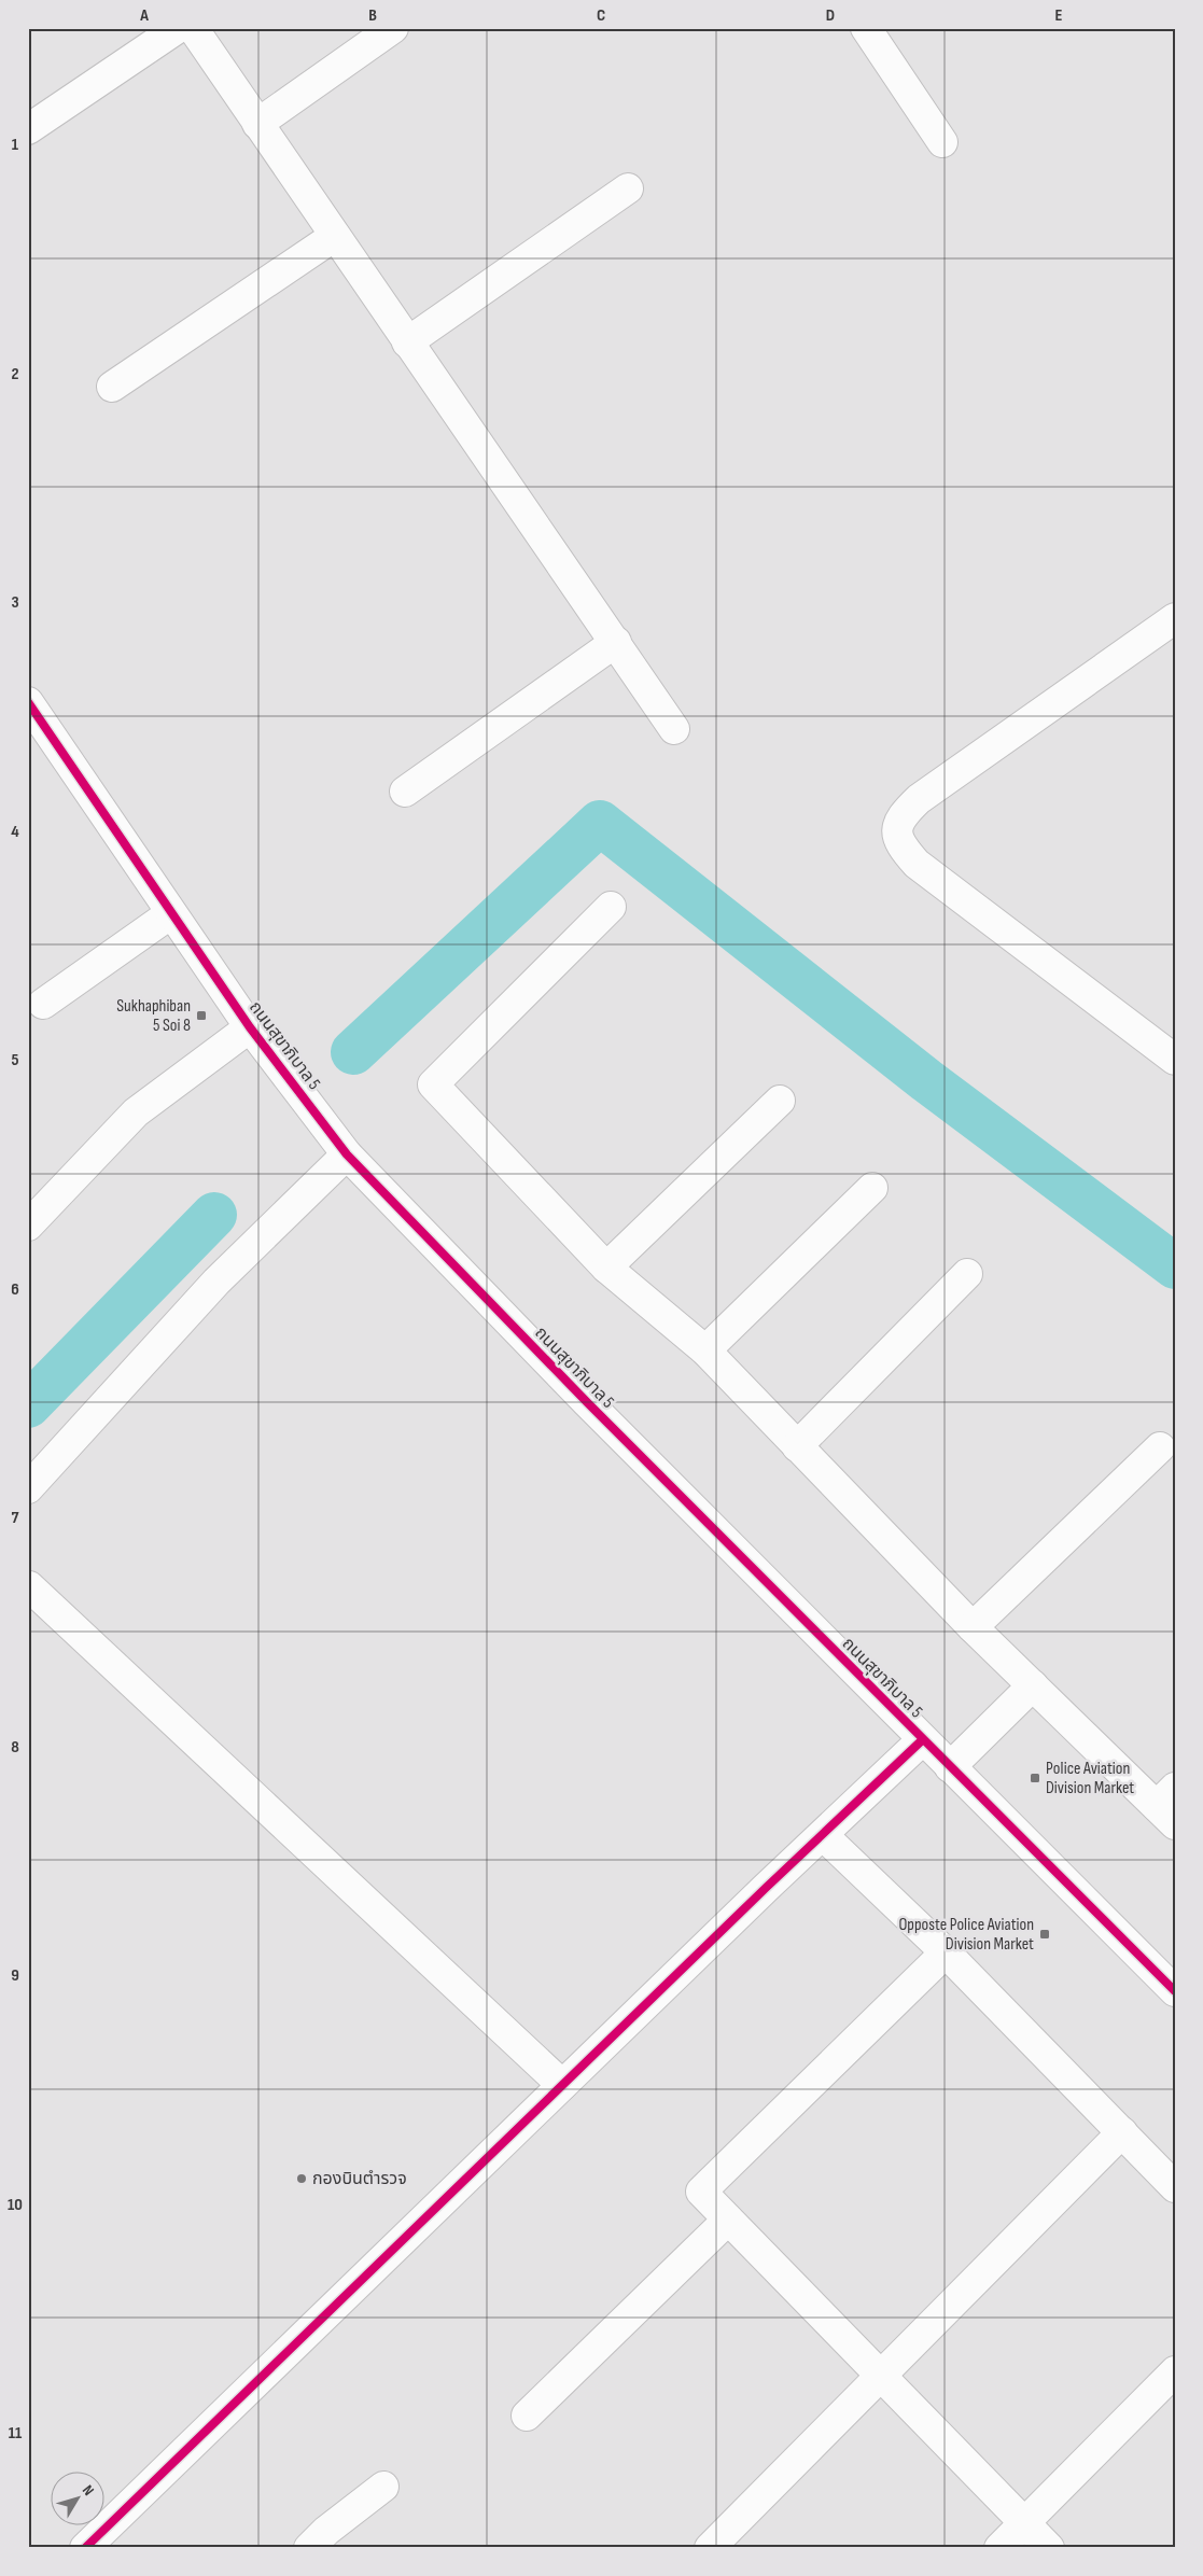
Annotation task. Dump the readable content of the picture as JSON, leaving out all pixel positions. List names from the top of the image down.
{
  "streets": {
    "street": ["ถนนสุขาภิบาล 5"]
  },
  "places": {
    "transit": ["Sukhaphiban 5 Soi 8", "Police Aviation Division Market", "Opposte Police Aviation Division Market"],
    "other": ["กองบินตำรวจ"]
  },
  "north": "top right",
  "grid": {
    "columns": [
      "A",
      "B",
      "C",
      "D",
      "E"
    ],
    "rows": [
      "1",
      "2",
      "3",
      "4",
      "5",
      "6",
      "7",
      "8",
      "9",
      "10",
      "11"
    ]
  }
}
